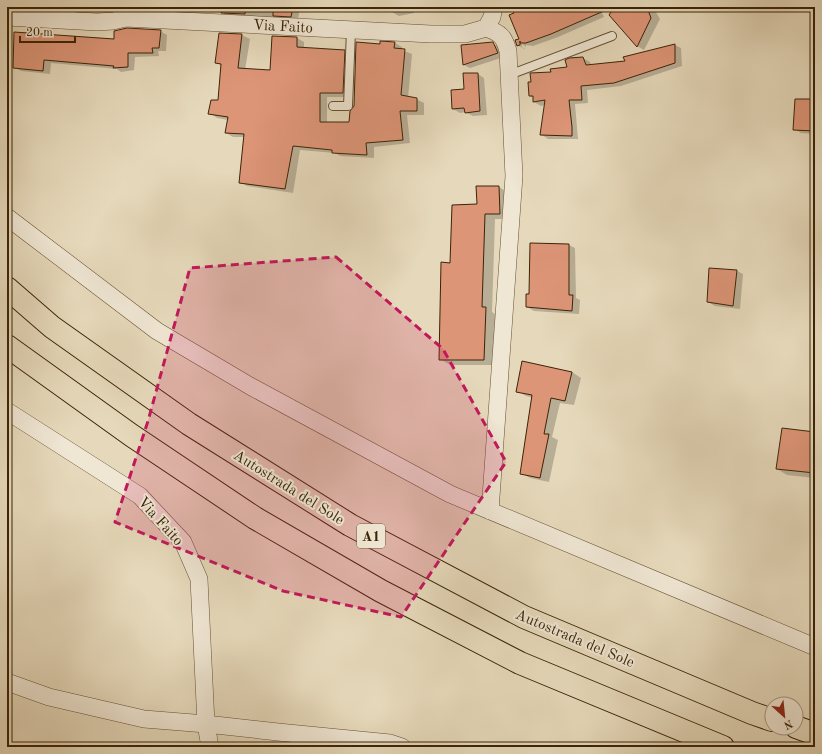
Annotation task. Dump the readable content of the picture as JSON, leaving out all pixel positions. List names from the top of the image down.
{
  "streets": {
    "highway": ["Autostrada del Sole", "A1"],
    "street": ["Via Faito"]
  },
  "scale_bar": "20 m",
  "north": "bottom right"
}
